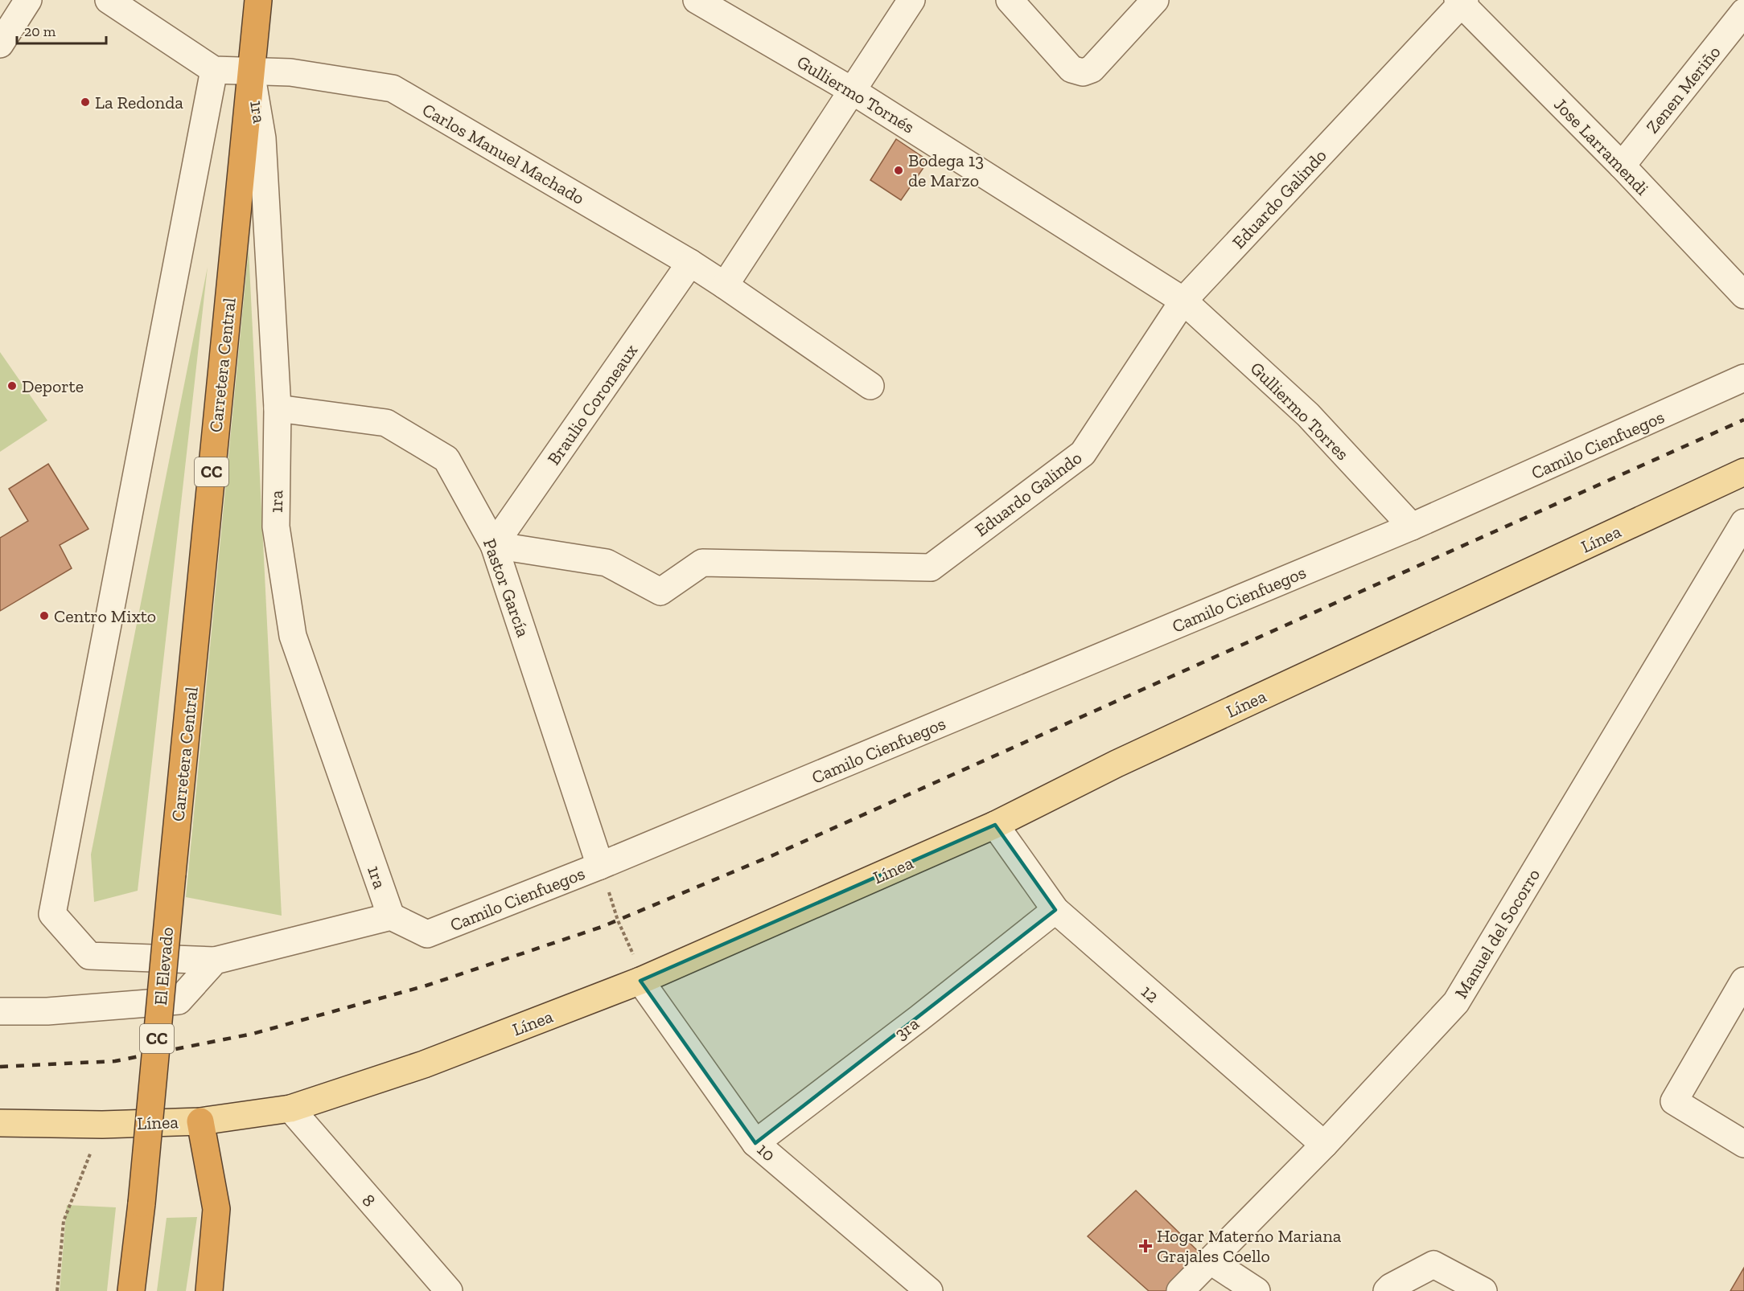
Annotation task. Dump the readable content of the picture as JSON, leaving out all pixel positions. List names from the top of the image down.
{
  "streets": {
    "highway": ["Carretera Central", "CC", "El Elevado"],
    "main road": ["Línea"],
    "street": [
      "Zenen Meriño",
      "Gulliermo Tornés",
      "1ra",
      "Jose Larramendi",
      "Carlos Manuel Machado",
      "Eduardo Galindo",
      "Braulio Coroneaux",
      "Gulliermo Torres",
      "Camilo Cienfuegos",
      "Pastor García",
      "Manuel del Socorro",
      "12",
      "3ra",
      "10",
      "8"
    ]
  },
  "crossings": [
    ["Zenen Meriño", "Jose Larramendi"],
    ["Gulliermo Tornés", "Eduardo Galindo"],
    ["Gulliermo Tornés", "Gulliermo Torres"],
    ["1ra", "Carlos Manuel Machado"],
    ["1ra", "Carretera Central"],
    ["1ra", "Camilo Cienfuegos"],
    ["1ra", "Pastor García"],
    ["Jose Larramendi", "Eduardo Galindo"],
    ["Carlos Manuel Machado", "Carretera Central"],
    ["Carlos Manuel Machado", "Braulio Coroneaux"],
    ["Eduardo Galindo", "Braulio Coroneaux"],
    ["Eduardo Galindo", "Gulliermo Torres"],
    ["Eduardo Galindo", "Pastor García"],
    ["Carretera Central", "El Elevado"],
    ["Braulio Coroneaux", "Pastor García"],
    ["Gulliermo Torres", "Camilo Cienfuegos"],
    ["Camilo Cienfuegos", "Pastor García"],
    ["Línea", "12"],
    ["Línea", "10"],
    ["Línea", "8"],
    ["Manuel del Socorro", "12"],
    ["12", "3ra"],
    ["3ra", "10"]
  ],
  "places": {
    "other": [
      "La Redonda",
      "Bodega 13 de Marzo",
      "Deporte",
      "Centro Mixto"
    ],
    "health": ["Hogar Materno Mariana Grajales Coello"]
  },
  "scale_bar": "20 m"
}
